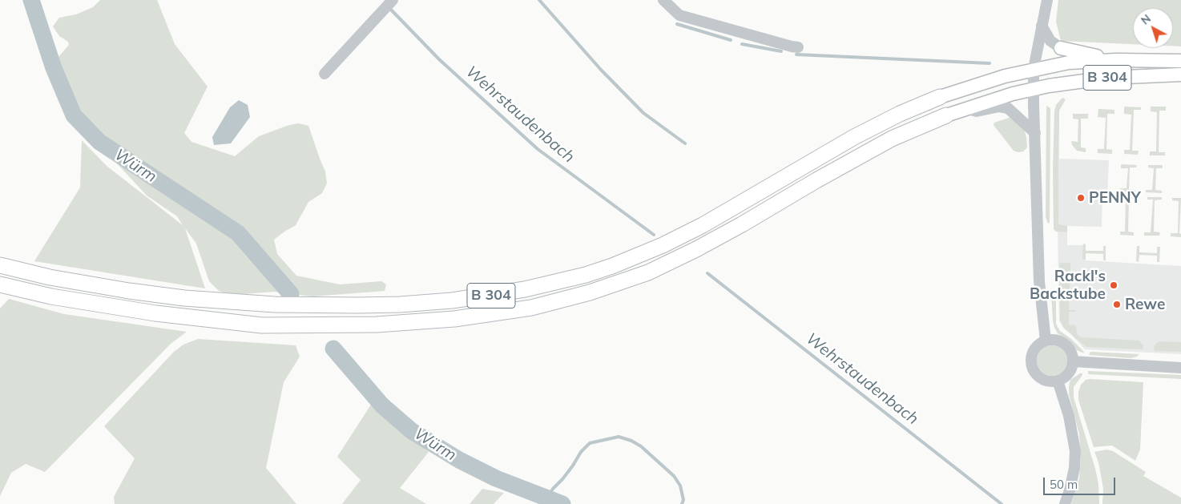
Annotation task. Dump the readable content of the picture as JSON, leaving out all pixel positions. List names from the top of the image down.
{
  "streets": {
    "highway": ["B 304"]
  },
  "water": ["Wehrstaudenbach", "Würm"],
  "places": ["PENNY", "Rackl's Backstube", "Rewe"],
  "scale_bar": "50 m",
  "north": "top left"
}
